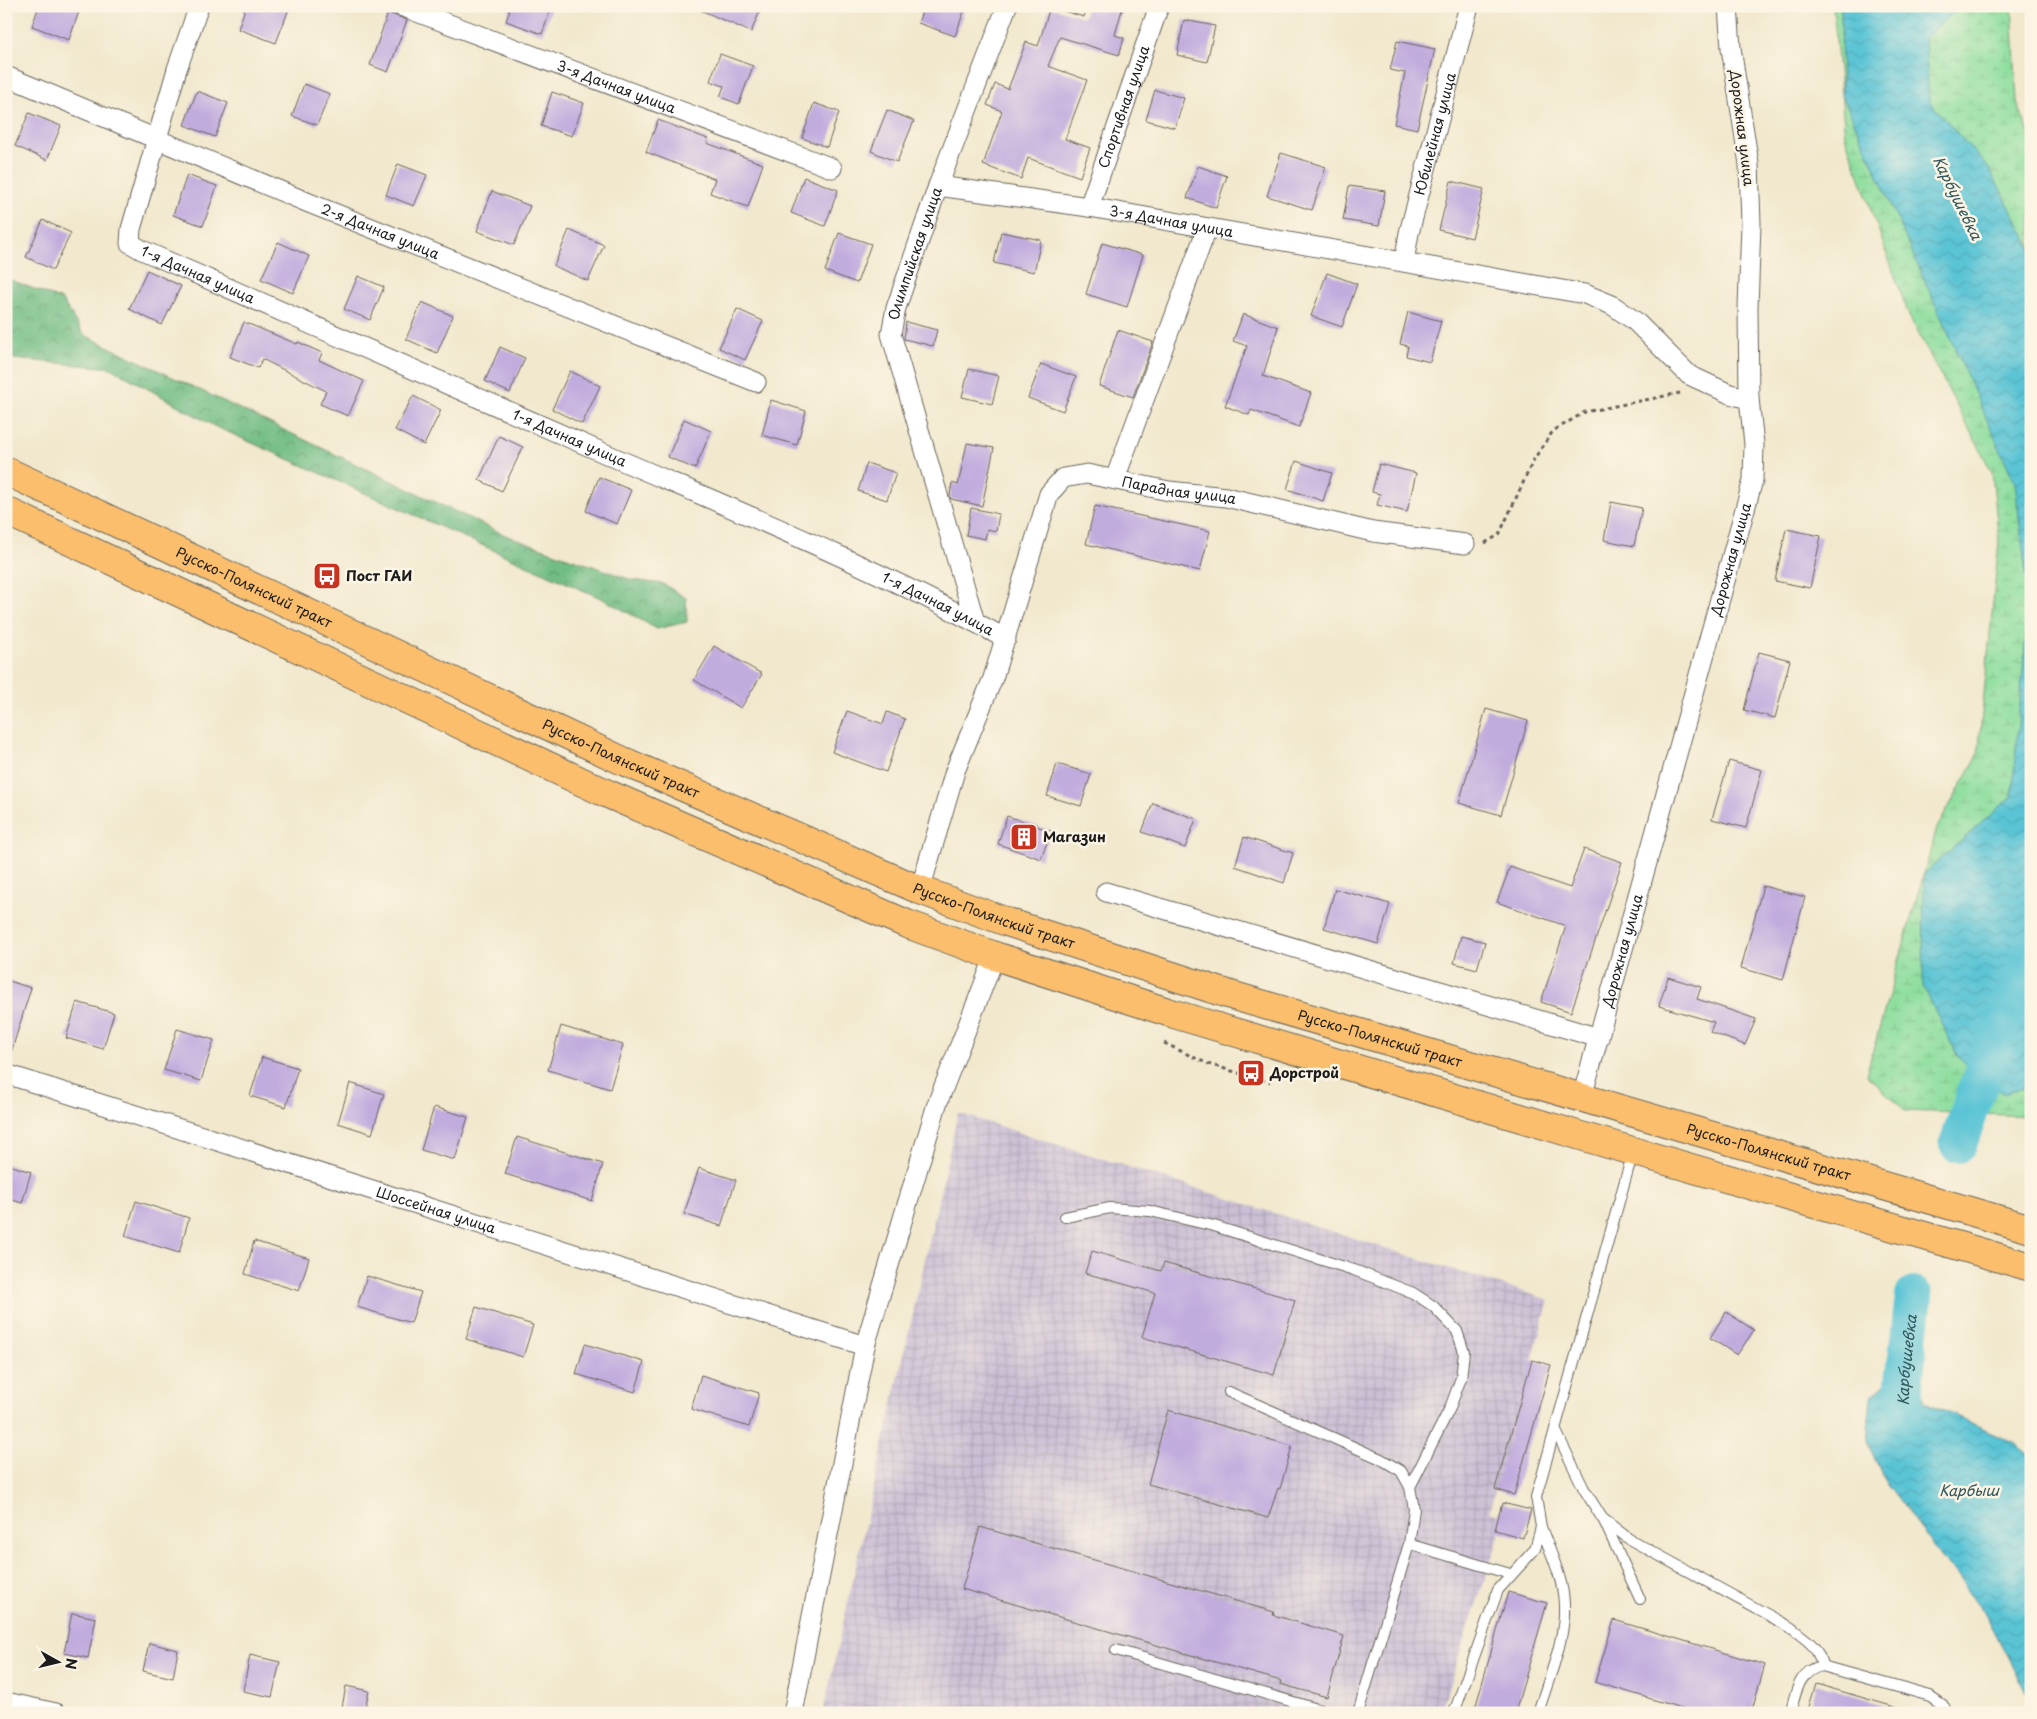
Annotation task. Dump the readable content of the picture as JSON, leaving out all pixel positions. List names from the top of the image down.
{
  "streets": {
    "main road": ["Русско-Полянский тракт"],
    "street": [
      "3-я Дачная улица",
      "Спортивная улица",
      "Дорожная улица",
      "Юбилейная улица",
      "2-я Дачная улица",
      "Олимпийская улица",
      "1-я Дачная улица",
      "Парадная улица",
      "Шоссейная улица"
    ]
  },
  "crossings": [
    ["3-я Дачная улица", "Спортивная улица"],
    ["3-я Дачная улица", "Дорожная улица"],
    ["3-я Дачная улица", "Юбилейная улица"],
    ["3-я Дачная улица", "Олимпийская улица"],
    ["Дорожная улица", "Русско-Полянский тракт"],
    ["2-я Дачная улица", "1-я Дачная улица"],
    ["Олимпийская улица", "1-я Дачная улица"],
    ["1-я Дачная улица", "Парадная улица"],
    ["Парадная улица", "Русско-Полянский тракт"]
  ],
  "water": ["Карбушевка", "Карбыш"],
  "places": {
    "bus stop": ["Пост ГАИ", "Дорстрой"],
    "building": ["Магазин"]
  },
  "north": "right"
}
